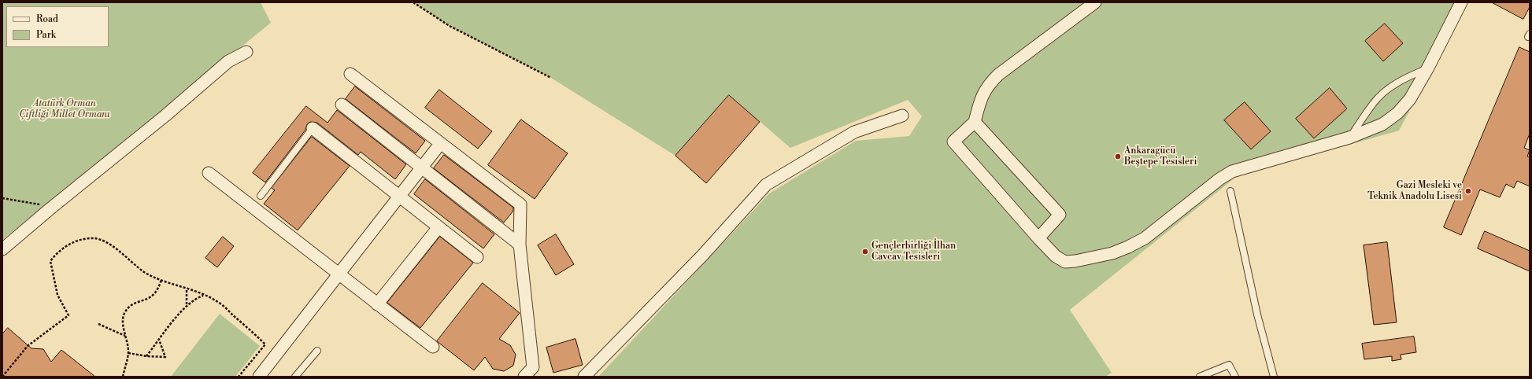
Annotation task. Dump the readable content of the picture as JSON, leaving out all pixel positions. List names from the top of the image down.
{
  "parks": ["Atatürk Orman Çiftliği Millet Ormanı"],
  "places": ["Ankaragücü Beştepe Tesisleri", "Gazi Mesleki ve Teknik Anadolu Lisesi", "Gençlerbirliği İlhan Cavcav Tesisleri"],
  "legend": ["Road", "Park"]
}
